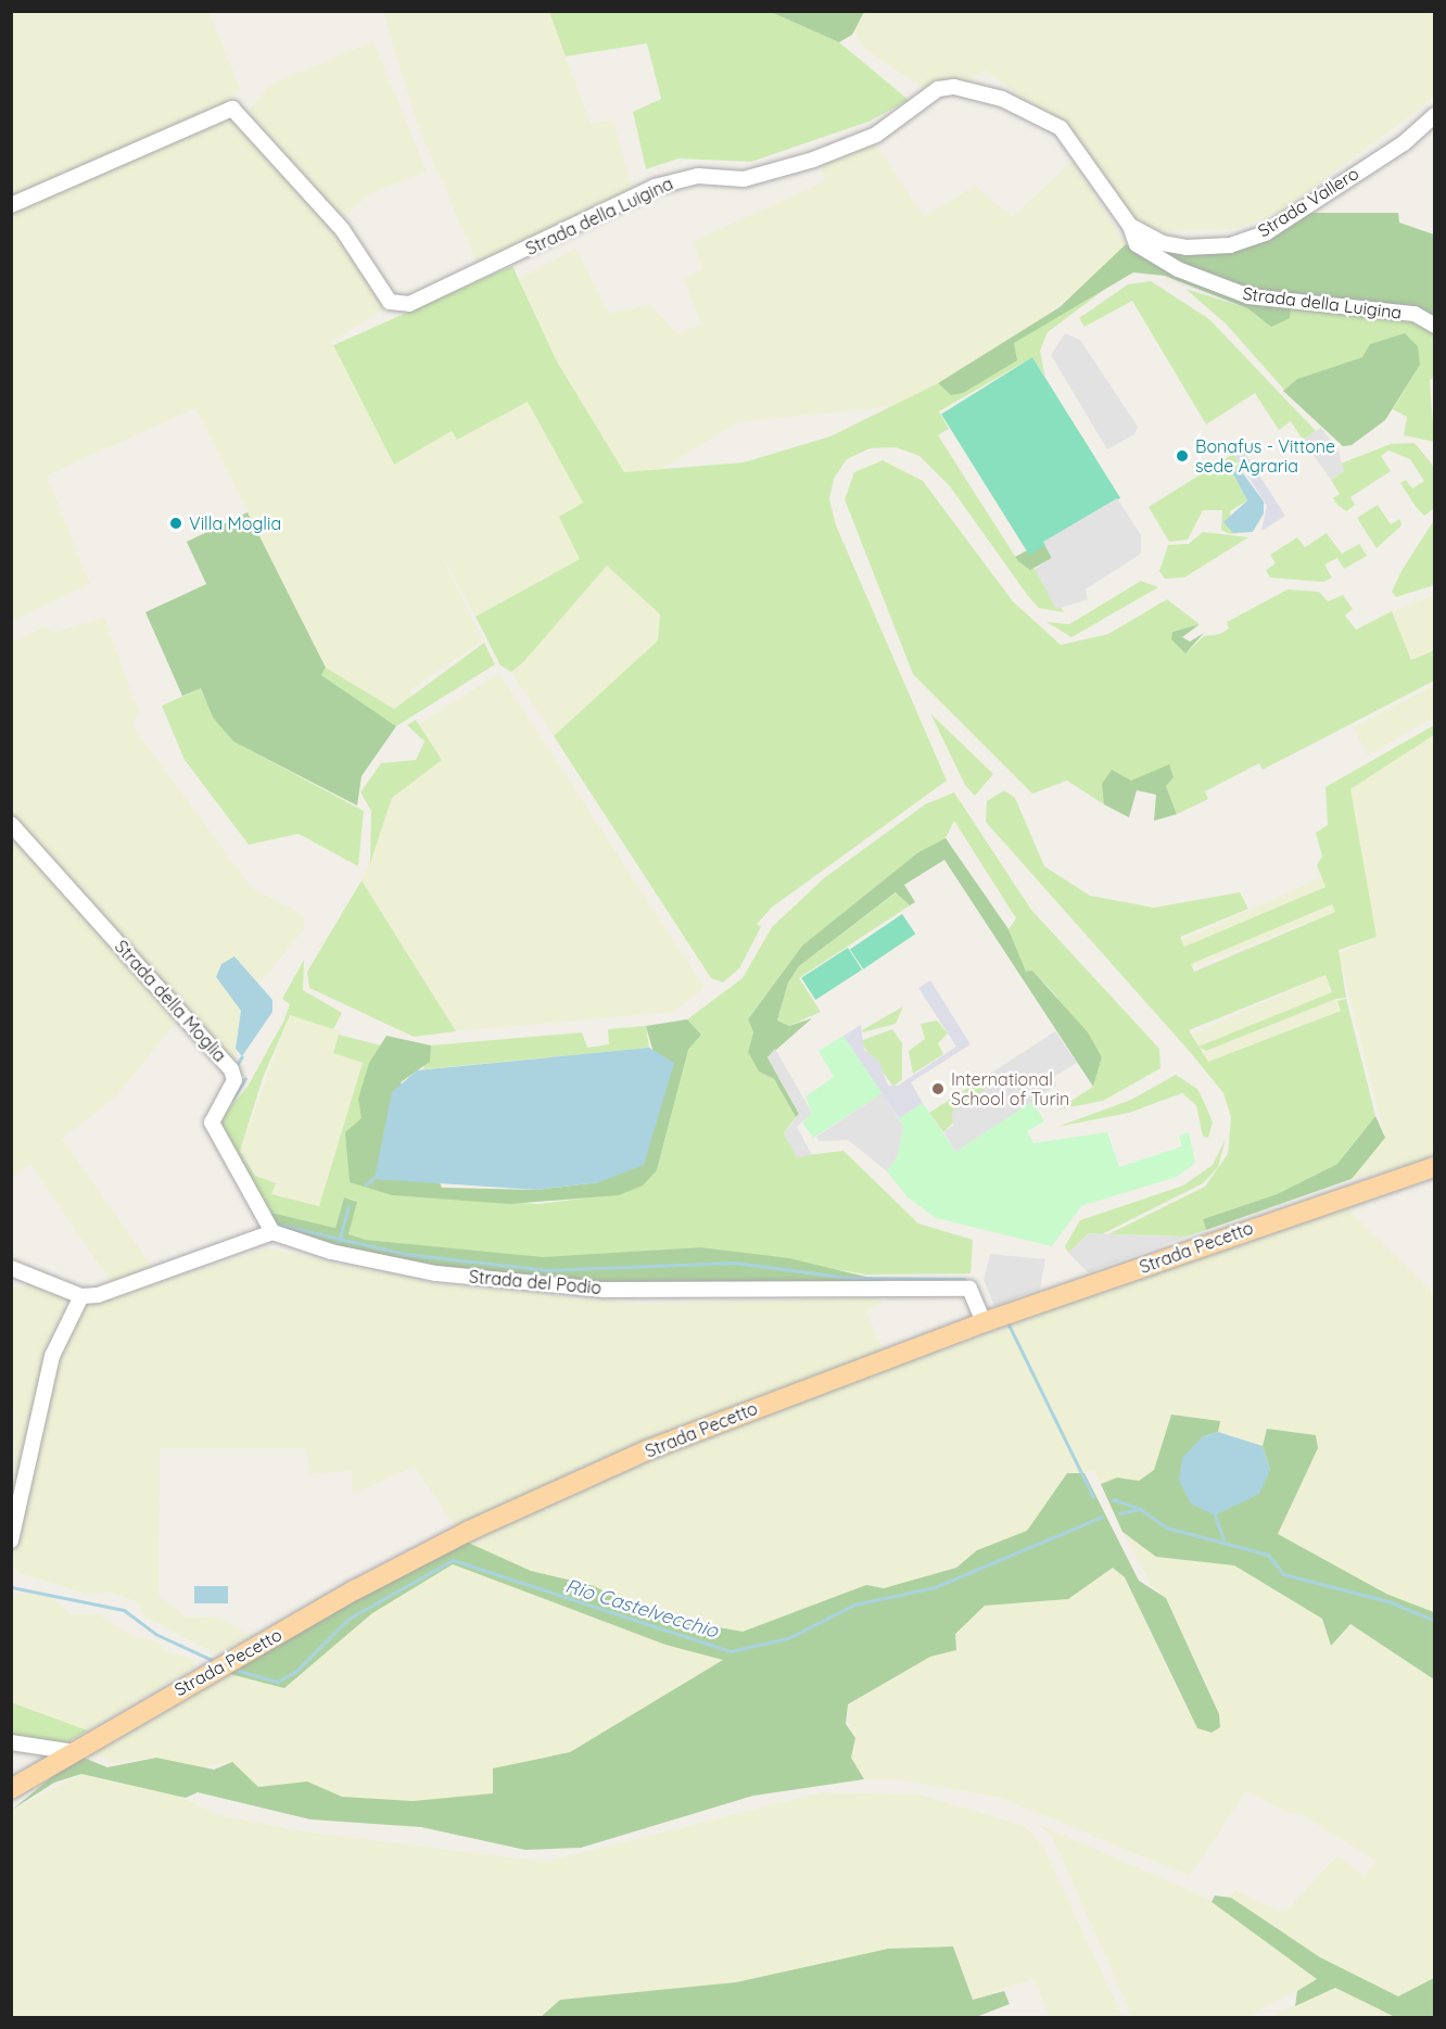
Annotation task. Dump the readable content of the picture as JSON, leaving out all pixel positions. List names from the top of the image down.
{
  "streets": {
    "main road": ["Strada Pecetto"],
    "street": [
      "Strada Vallero",
      "Strada della Luigina",
      "Strada della Moglia",
      "Strada del Podio"
    ]
  },
  "crossings": [
    ["Strada Vallero", "Strada della Luigina"],
    ["Strada della Moglia", "Strada del Podio"],
    ["Strada Pecetto", "Strada del Podio"]
  ],
  "water": ["Rio Castelvecchio"],
  "places": ["Bonafus - Vittone sede Agraria", "Villa Moglia", "International School of Turin"]
}
